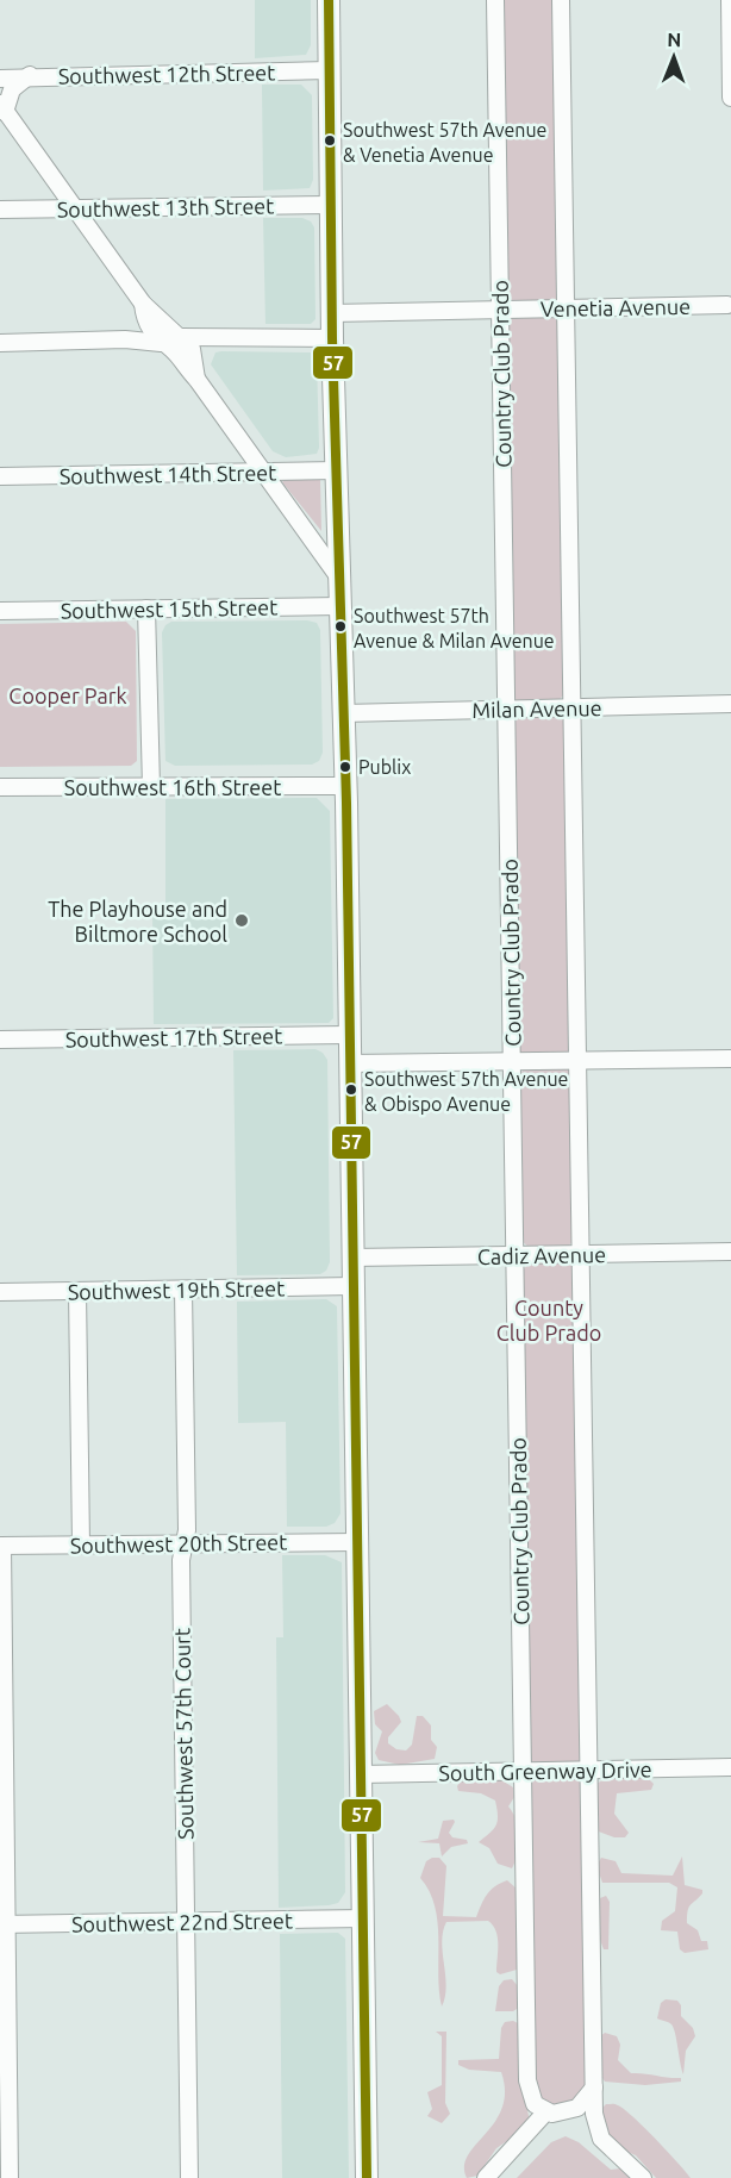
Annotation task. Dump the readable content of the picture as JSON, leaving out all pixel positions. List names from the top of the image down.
{
  "streets": {
    "street": [
      "Southwest 12th Street",
      "Southwest 13th Street",
      "Venetia Avenue",
      "Country Club Prado",
      "Southwest 14th Street",
      "Southwest 15th Street",
      "Milan Avenue",
      "Southwest 16th Street",
      "Southwest 17th Street",
      "Cadiz Avenue",
      "Southwest 19th Street",
      "Southwest 20th Street",
      "Southwest 57th Court",
      "South Greenway Drive",
      "Southwest 22nd Street"
    ]
  },
  "crossings": [
    ["Venetia Avenue", "Country Club Prado"],
    ["Country Club Prado", "Milan Avenue"],
    ["Country Club Prado", "Cadiz Avenue"],
    ["Country Club Prado", "South Greenway Drive"],
    ["Southwest 19th Street", "Southwest 57th Court"],
    ["Southwest 20th Street", "Southwest 57th Court"],
    ["Southwest 57th Court", "Southwest 22nd Street"]
  ],
  "parks": ["Cooper Park", "County Club Prado"],
  "places": [
    "Southwest 57th Avenue & Venetia Avenue",
    "Southwest 57th Avenue & Milan Avenue",
    "Publix",
    "The Playhouse and Biltmore School",
    "Southwest 57th Avenue & Obispo Avenue"
  ],
  "lines": ["transit line 57"],
  "north": "top"
}
